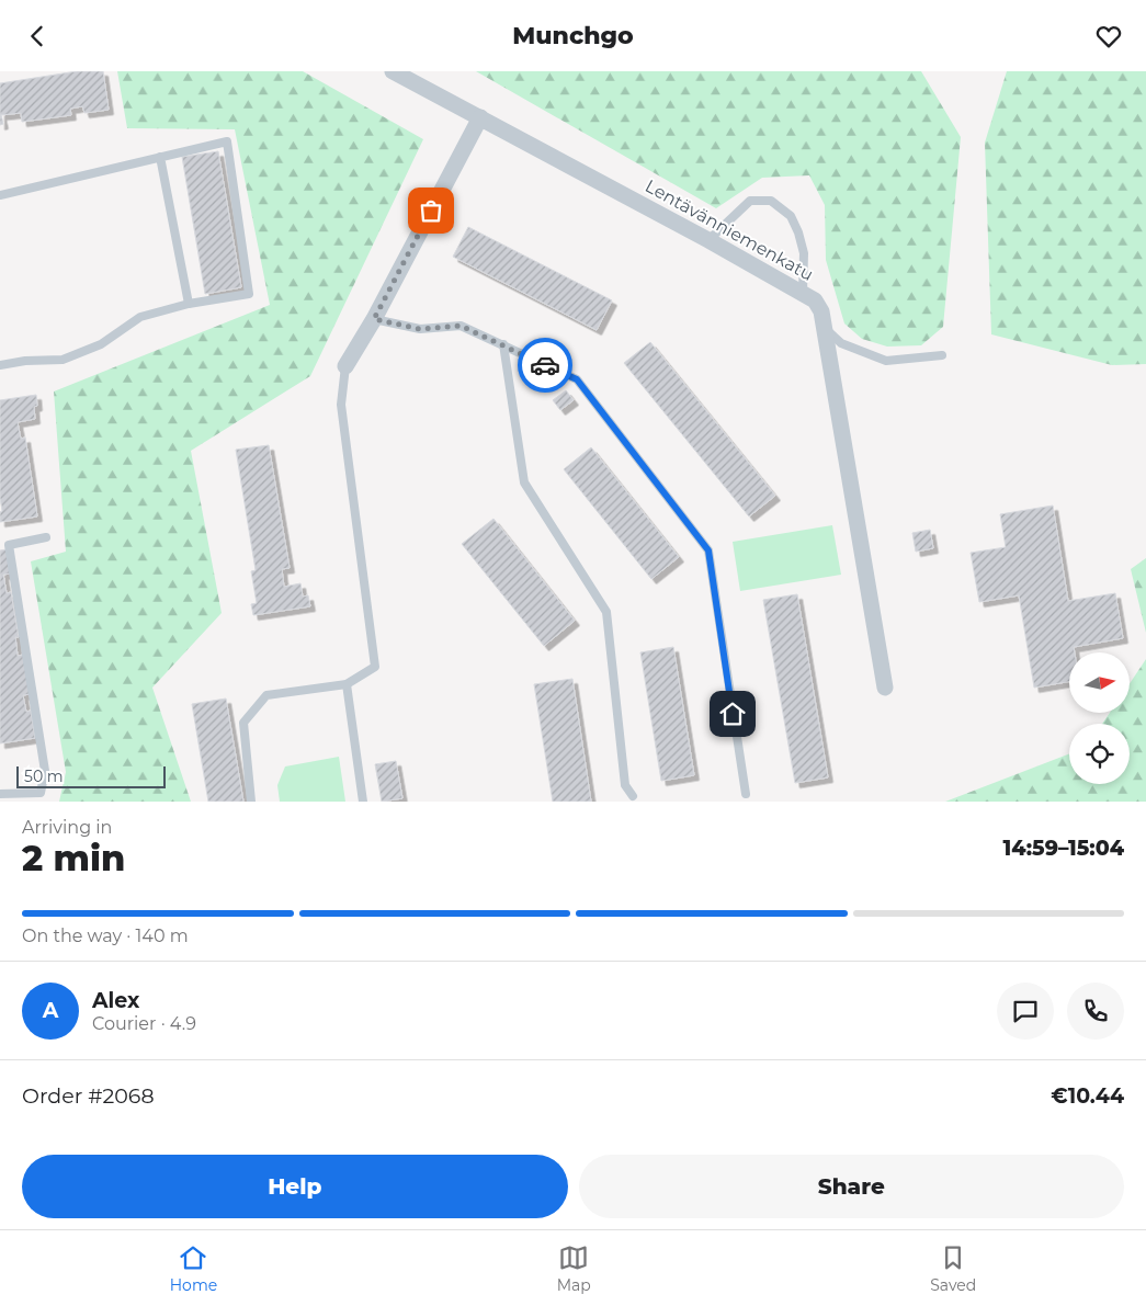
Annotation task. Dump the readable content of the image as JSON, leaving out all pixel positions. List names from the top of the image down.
{
  "streets": {
    "street": ["Lentävänniemenkatu"]
  },
  "scale_bar": "50 m",
  "north": "right",
  "page": {
    "header": "Munchgo",
    "scale": "50 m",
    "heading": ["2 min", "Arriving in", "14:59–15:04"],
    "panel": [
      "Alex",
      "Courier · 4.9",
      "Order #2068",
      "€10.44"
    ],
    "bar": "On the way · 140 m",
    "round": "A",
    "buttons": ["Help", "Share"],
    "tabs": ["Home", "Map", "Saved"]
  }
}
